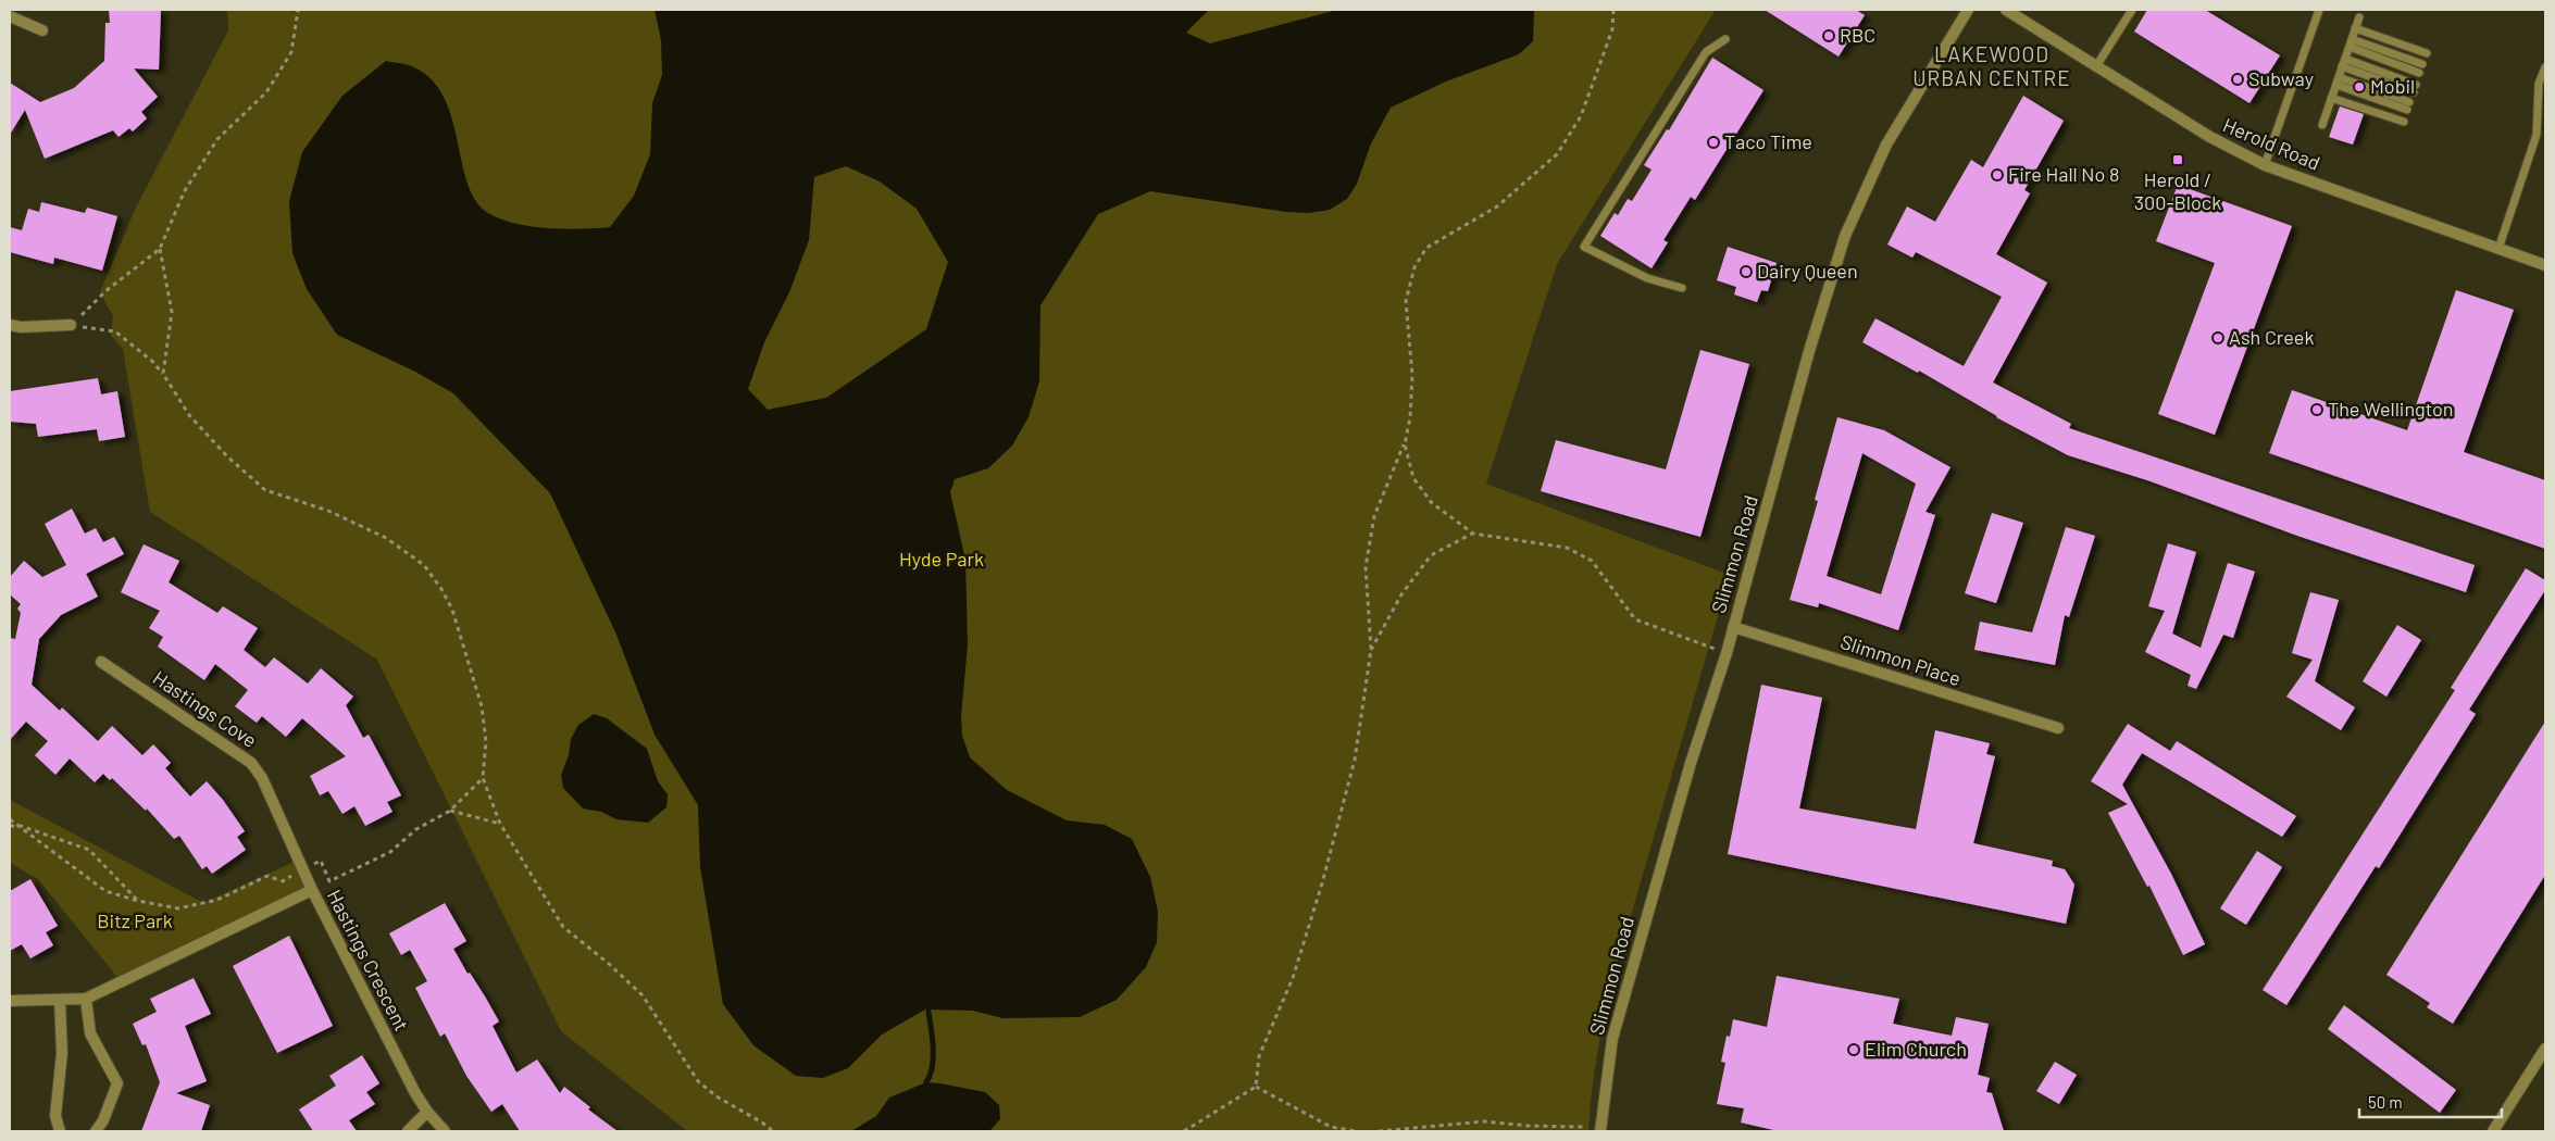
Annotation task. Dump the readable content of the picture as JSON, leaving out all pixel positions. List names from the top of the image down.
{
  "streets": {
    "street": [
      "Herold Road",
      "Slimmon Road",
      "Slimmon Place",
      "Hastings Cove",
      "Hastings Crescent"
    ]
  },
  "crossings": [
    ["Slimmon Road", "Slimmon Place"],
    ["Hastings Cove", "Hastings Crescent"]
  ],
  "districts": ["LAKEWOOD URBAN CENTRE"],
  "parks": ["Hyde Park", "Bitz Park"],
  "places": {
    "other": [
      "RBC",
      "Subway",
      "Mobil",
      "Taco Time",
      "Fire Hall No 8",
      "Dairy Queen",
      "Ash Creek",
      "The Wellington",
      "Elim Church"
    ],
    "transit": ["Herold / 300-Block"]
  },
  "scale_bar": "50 m"
}
